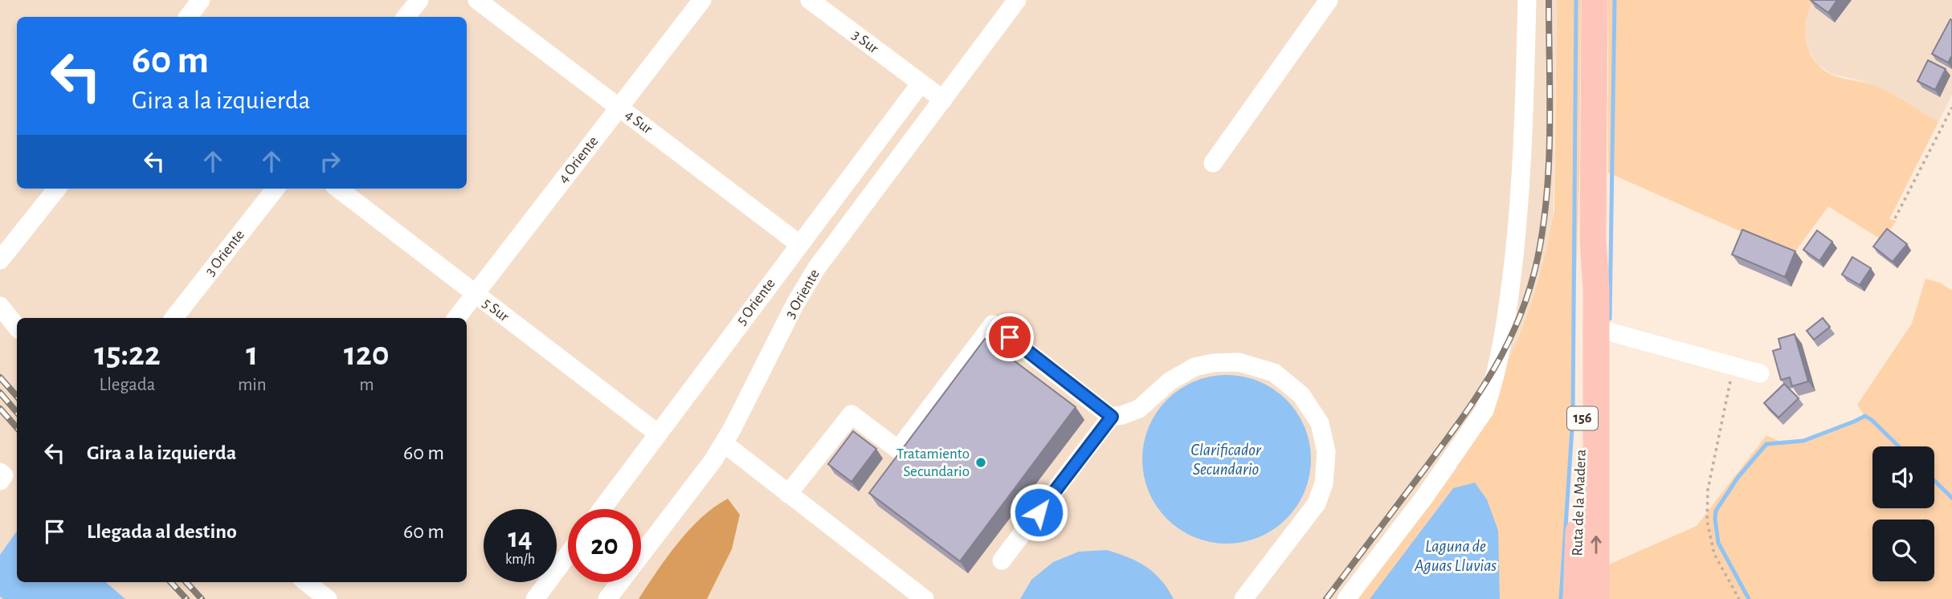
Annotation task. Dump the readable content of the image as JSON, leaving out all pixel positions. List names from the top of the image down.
{
  "streets": {
    "highway": ["156", "Ruta de la Madera"],
    "lane": [
      "3 Sur",
      "4 Sur",
      "4 Oriente",
      "3 Oriente",
      "5 Oriente",
      "5 Sur"
    ]
  },
  "crossings": [
    ["3 Sur", "3 Oriente"],
    ["3 Sur", "5 Oriente"],
    ["4 Sur", "4 Oriente"],
    ["4 Sur", "5 Oriente"],
    ["4 Oriente", "5 Sur"],
    ["5 Oriente", "5 Sur"]
  ],
  "water": ["Clarificador Secundario", "Laguna de Aguas Lluvias"],
  "places": ["Tratamiento Secundario"],
  "page": {
    "turn": ["60 m", "Gira a la izquierda"],
    "eta": [
      "15:22",
      "Llegada",
      "1",
      "min",
      "120",
      "m"
    ],
    "list": [
      {
        "name": "Gira a la izquierda",
        "value": "60 m"
      },
      {
        "name": "Llegada al destino",
        "value": "60 m"
      }
    ],
    "speed": "14 km/h",
    "limit": "20"
  }
}
